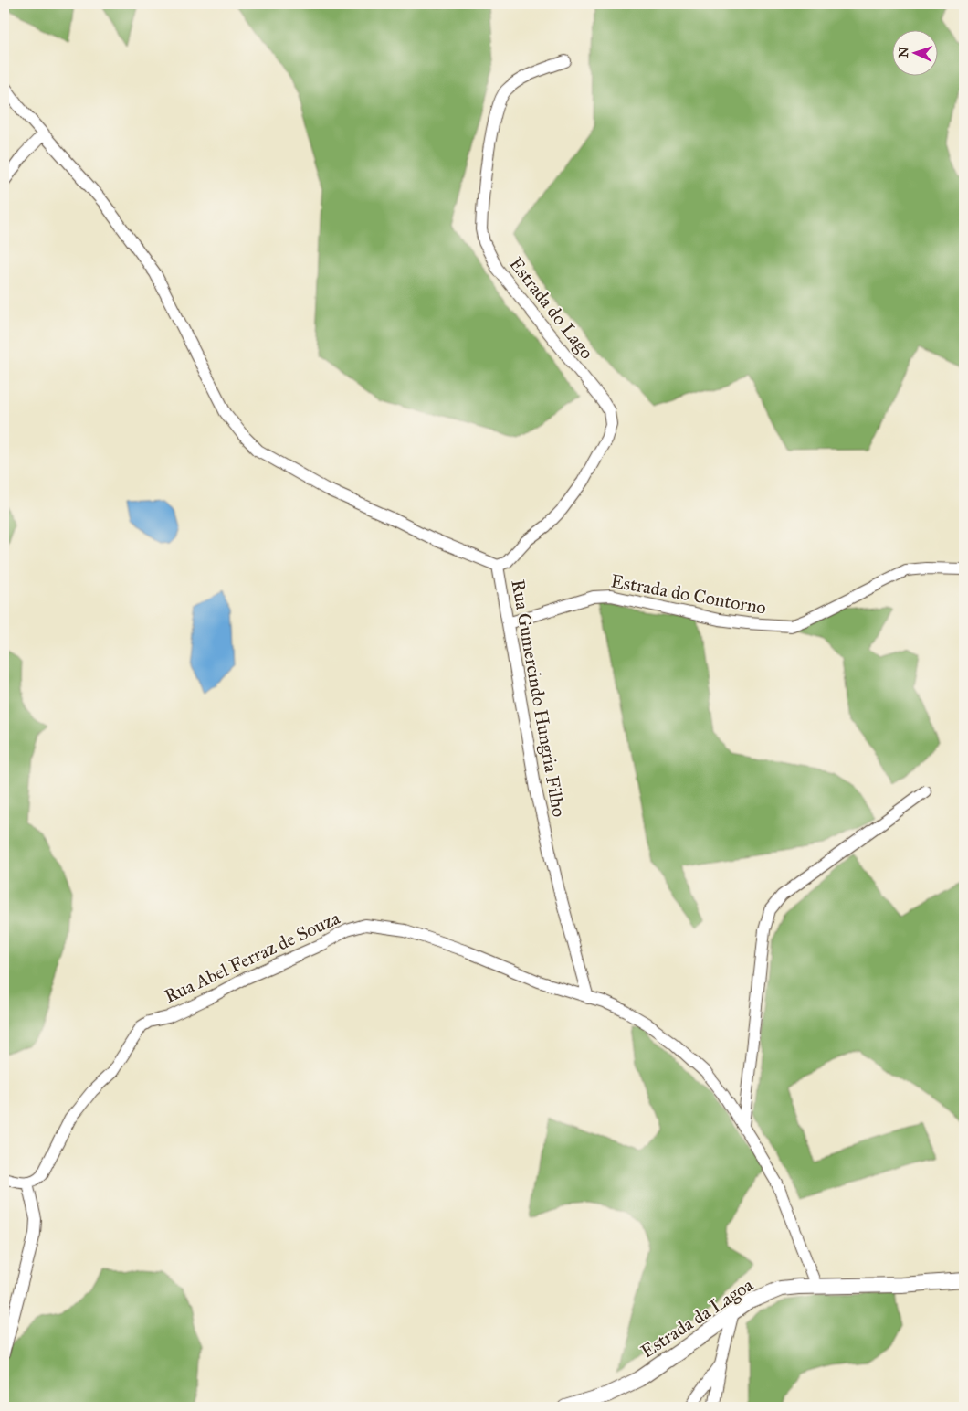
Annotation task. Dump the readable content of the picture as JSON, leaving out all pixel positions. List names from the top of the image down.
{
  "streets": {
    "street": [
      "Estrada do Lago",
      "Estrada do Contorno",
      "Rua Gumercindo Hungria Filho",
      "Rua Abel Ferraz de Souza",
      "Estrada da Lagoa"
    ]
  },
  "crossings": [
    ["Estrada do Lago", "Rua Gumercindo Hungria Filho"],
    ["Estrada do Contorno", "Rua Gumercindo Hungria Filho"],
    ["Rua Gumercindo Hungria Filho", "Rua Abel Ferraz de Souza"]
  ],
  "north": "left"
}
